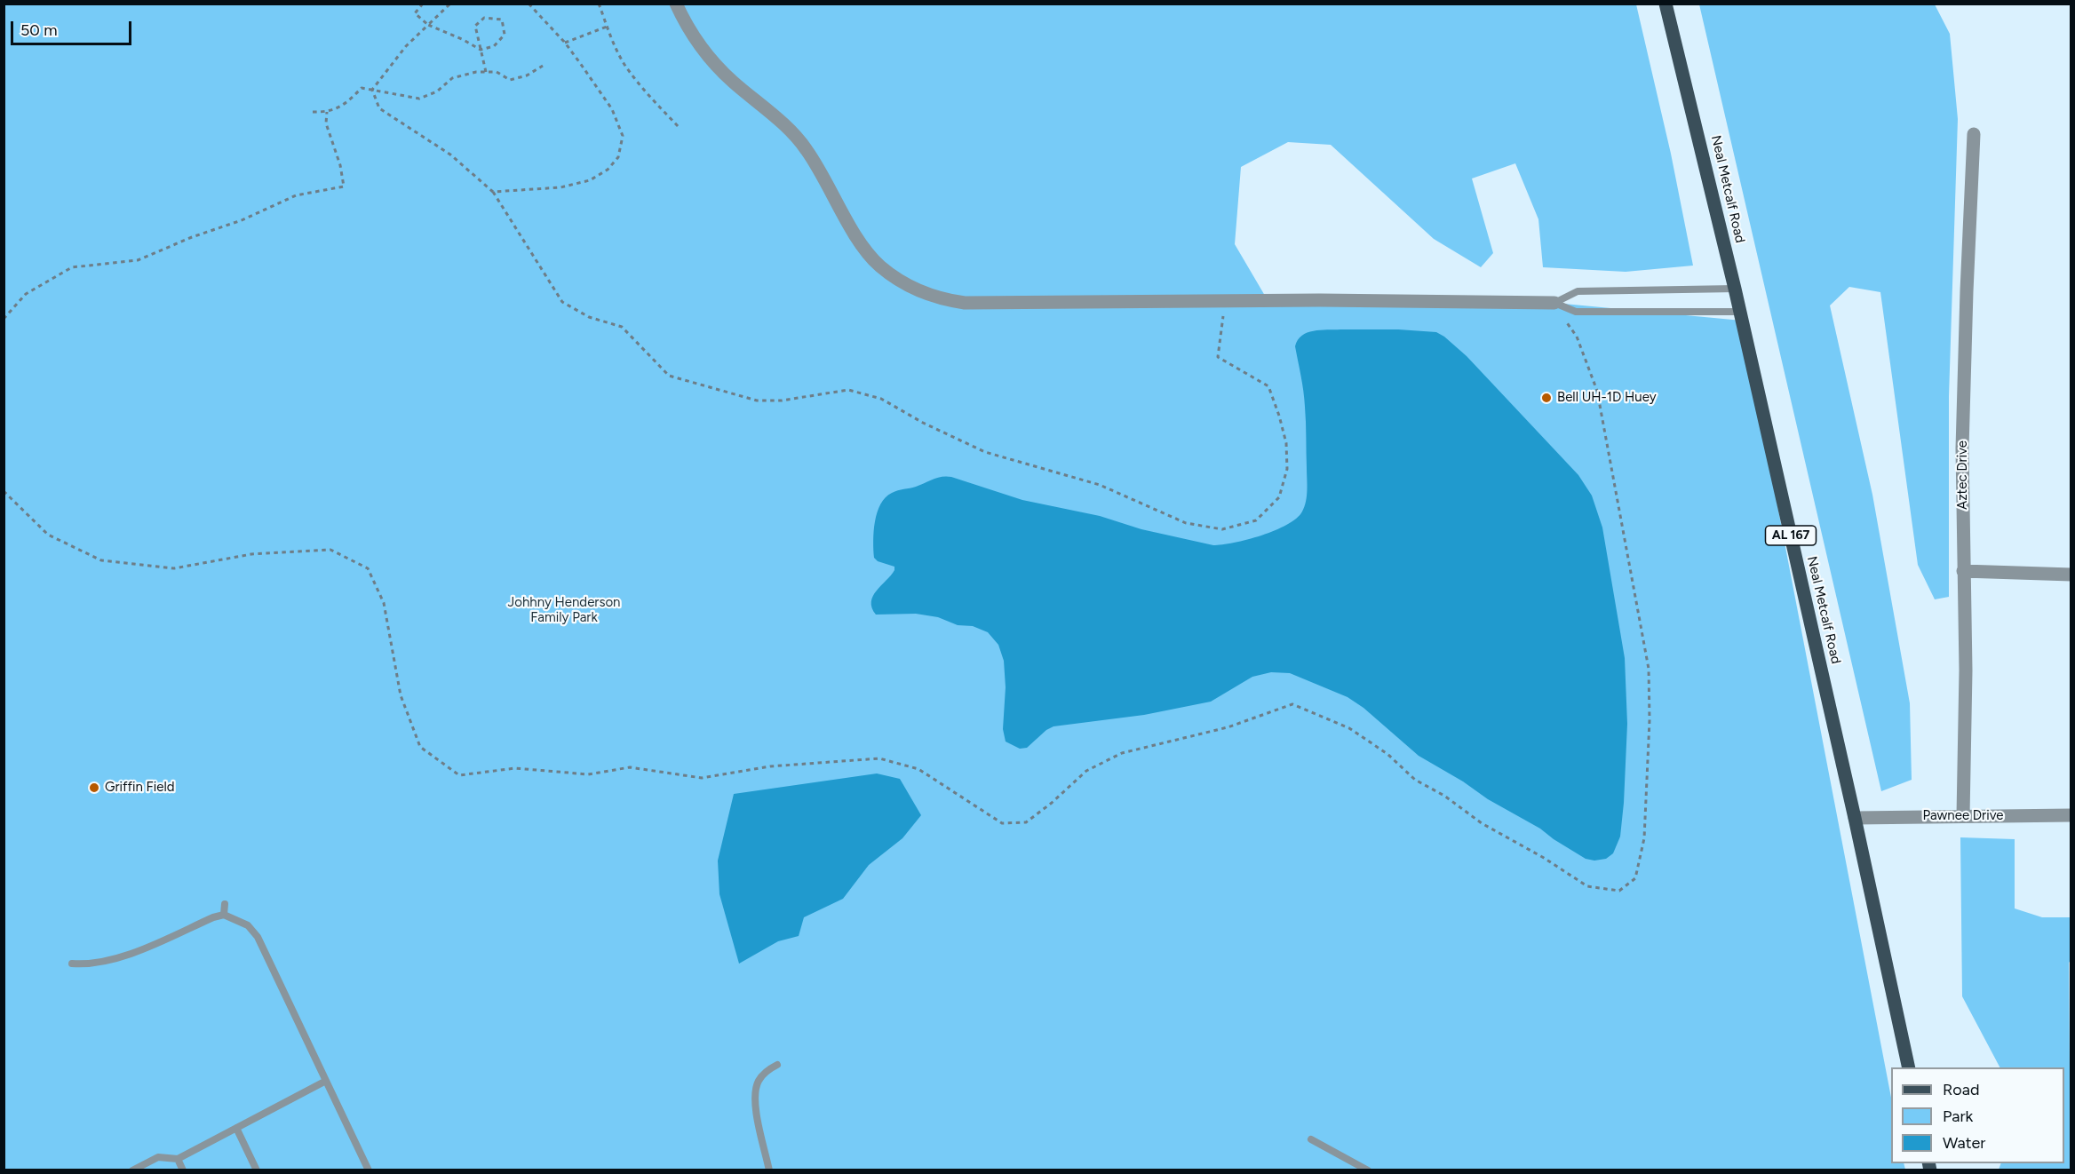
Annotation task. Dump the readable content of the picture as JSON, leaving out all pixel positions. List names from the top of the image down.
{
  "streets": {
    "main road": ["Neal Metcalf Road", "AL 167"],
    "street": ["Aztec Drive", "Pawnee Drive"]
  },
  "crossings": [
    ["Neal Metcalf Road", "Pawnee Drive"],
    ["Aztec Drive", "Pawnee Drive"]
  ],
  "parks": ["Johhny Henderson Family Park"],
  "places": ["Bell UH-1D Huey", "Griffin Field"],
  "legend": ["Road", "Park", "Water"],
  "scale_bar": "50 m"
}
